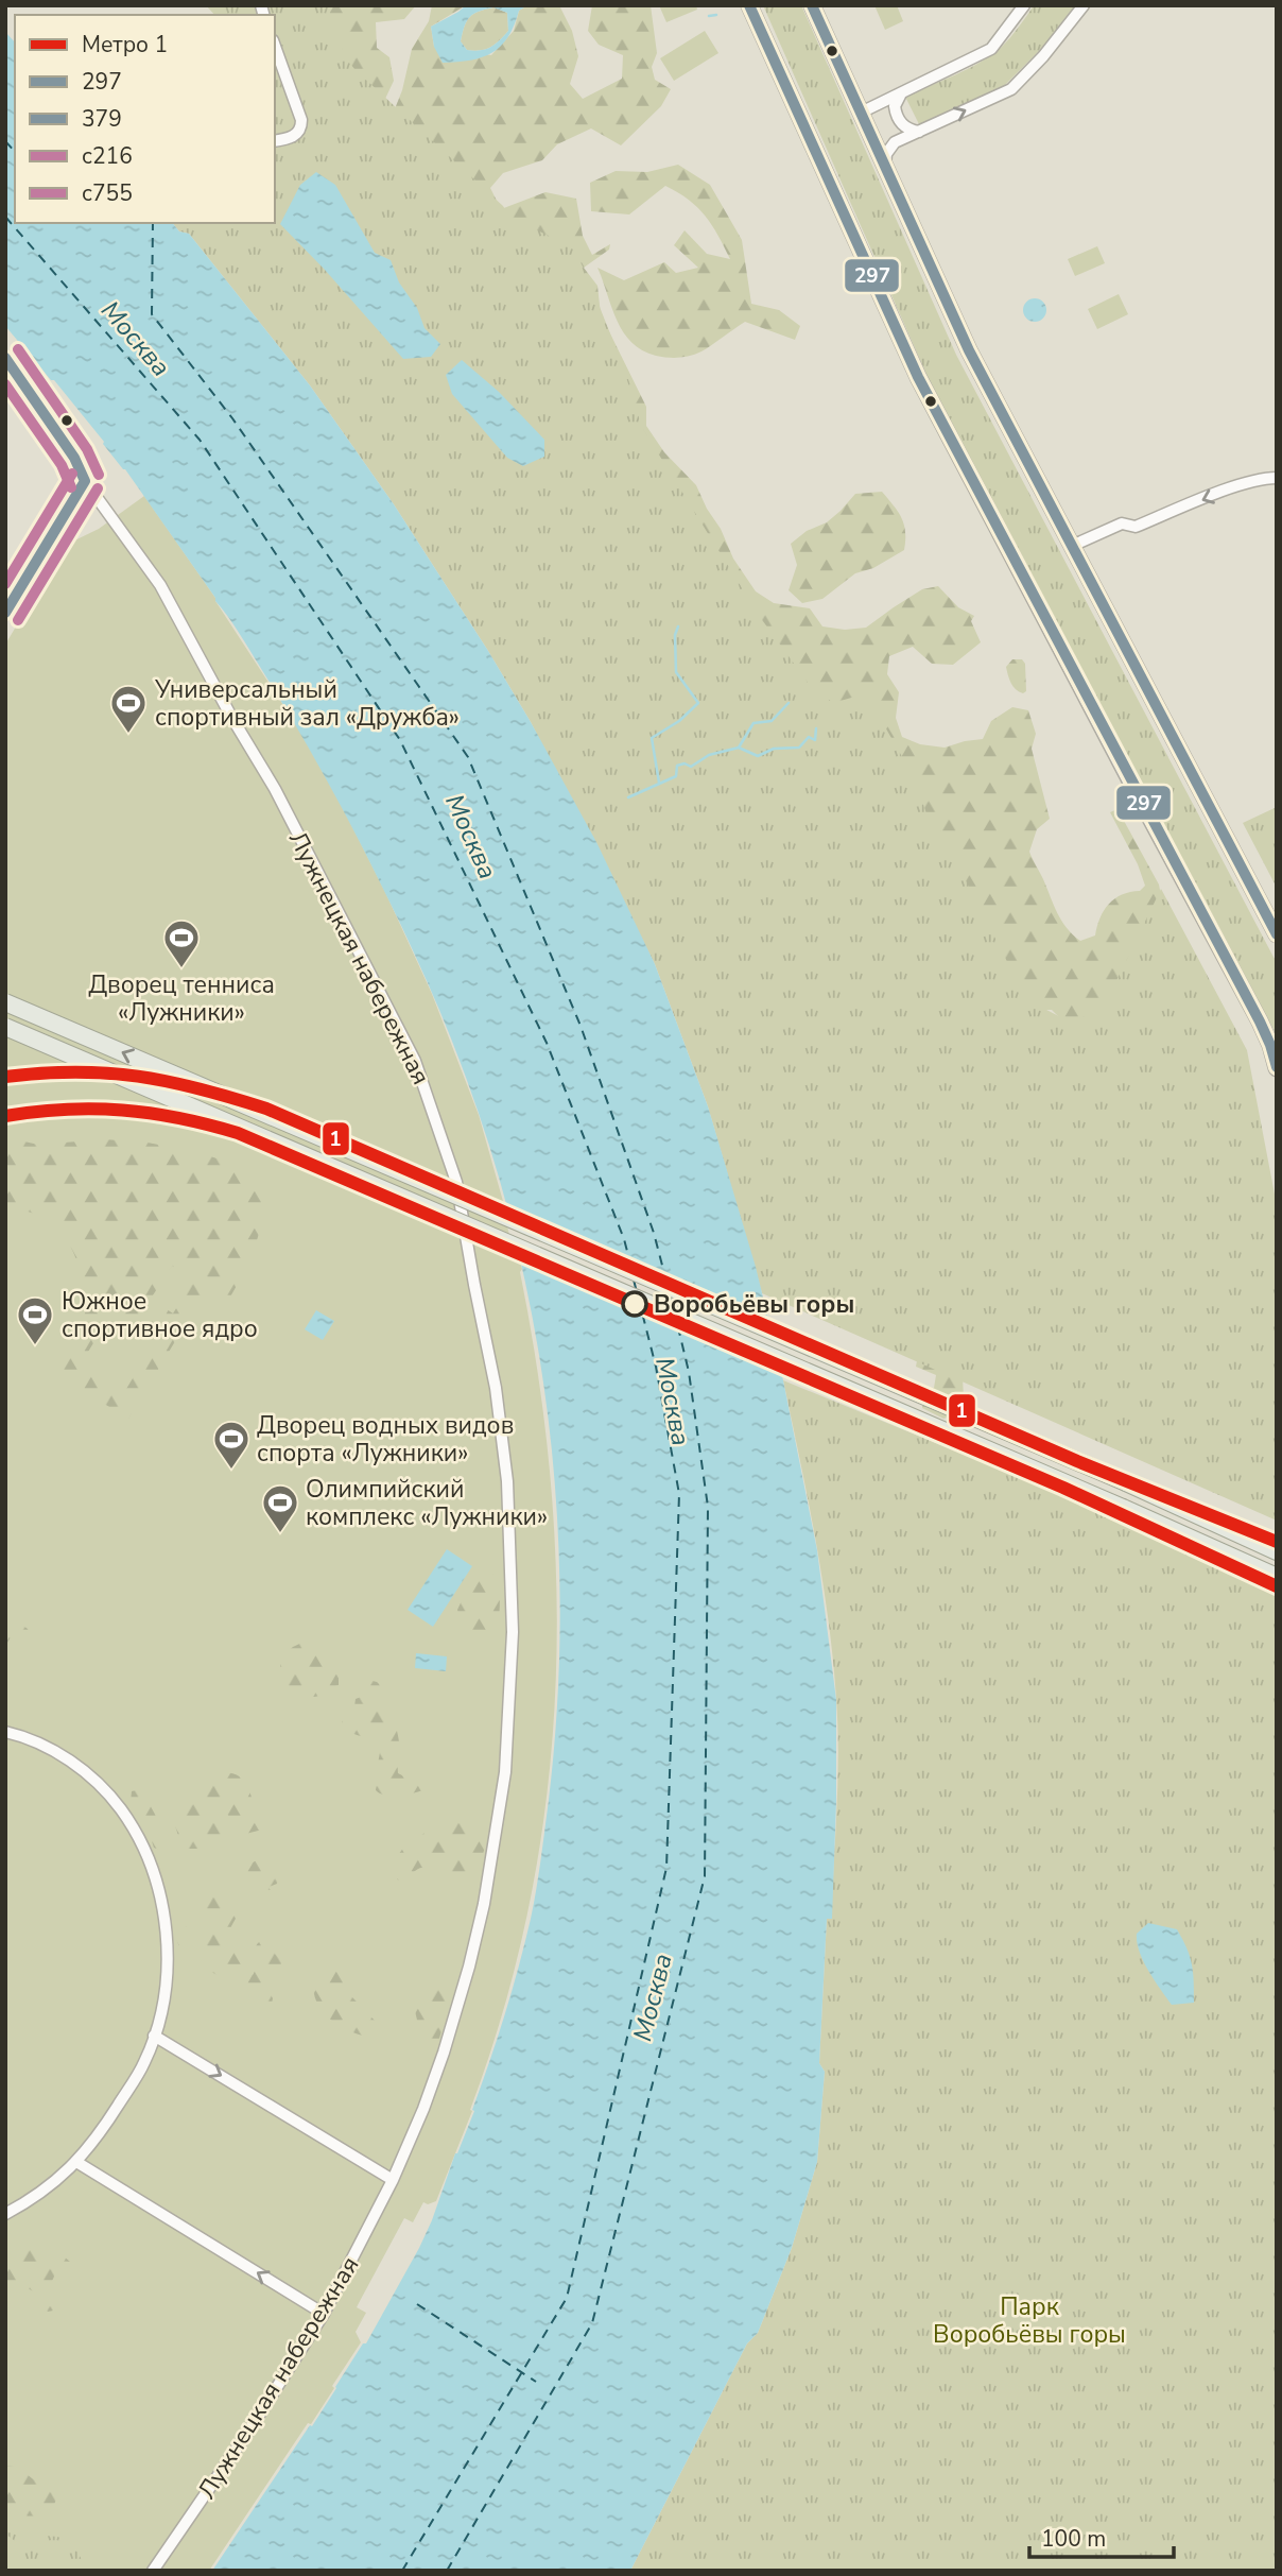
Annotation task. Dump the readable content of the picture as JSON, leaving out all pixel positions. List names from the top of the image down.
{
  "streets": {
    "street": ["Лужнецкая набережная"]
  },
  "water": ["Москва"],
  "parks": ["Парк Воробьёвы горы"],
  "places": {
    "sports": [
      "Универсальный спортивный зал «Дружба»",
      "Дворец тенниса «Лужники»",
      "Южное спортивное ядро",
      "Дворец водных видов спорта «Лужники»",
      "Олимпийский комплекс «Лужники»"
    ],
    "other": ["Воробьёвы горы"]
  },
  "lines": [
    "transit line 297",
    "transit line с755",
    "transit line 379",
    "transit line с216",
    "metro line 1"
  ],
  "legend": [
    "Метро 1",
    "297",
    "379",
    "с216",
    "с755"
  ],
  "scale_bar": "100 m"
}
